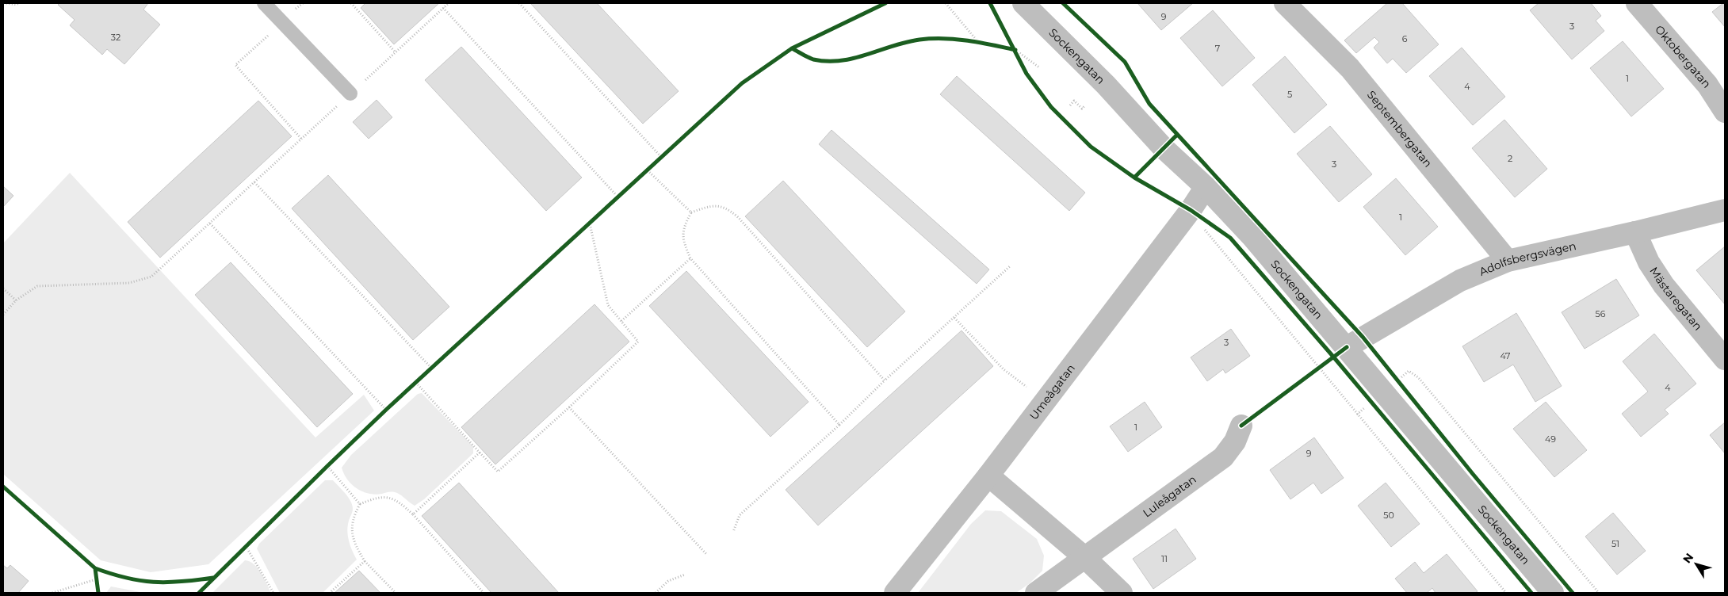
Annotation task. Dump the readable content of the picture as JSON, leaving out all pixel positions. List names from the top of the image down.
{
  "streets": {
    "street": [
      "Sockengatan",
      "Oktobergatan",
      "Septembergatan",
      "Adolfsbergsvägen",
      "Mästaregatan",
      "Umeågatan",
      "Luleågatan"
    ]
  },
  "crossings": [
    ["Sockengatan", "Adolfsbergsvägen"],
    ["Sockengatan", "Umeågatan"],
    ["Septembergatan", "Adolfsbergsvägen"],
    ["Adolfsbergsvägen", "Mästaregatan"]
  ],
  "house_numbers": [
    "9",
    "3",
    "32",
    "6",
    "7",
    "1",
    "4",
    "5",
    "2",
    "3",
    "1",
    "56",
    "3",
    "47",
    "4",
    "1",
    "49",
    "9",
    "50",
    "51",
    "11"
  ],
  "north": "top left"
}
